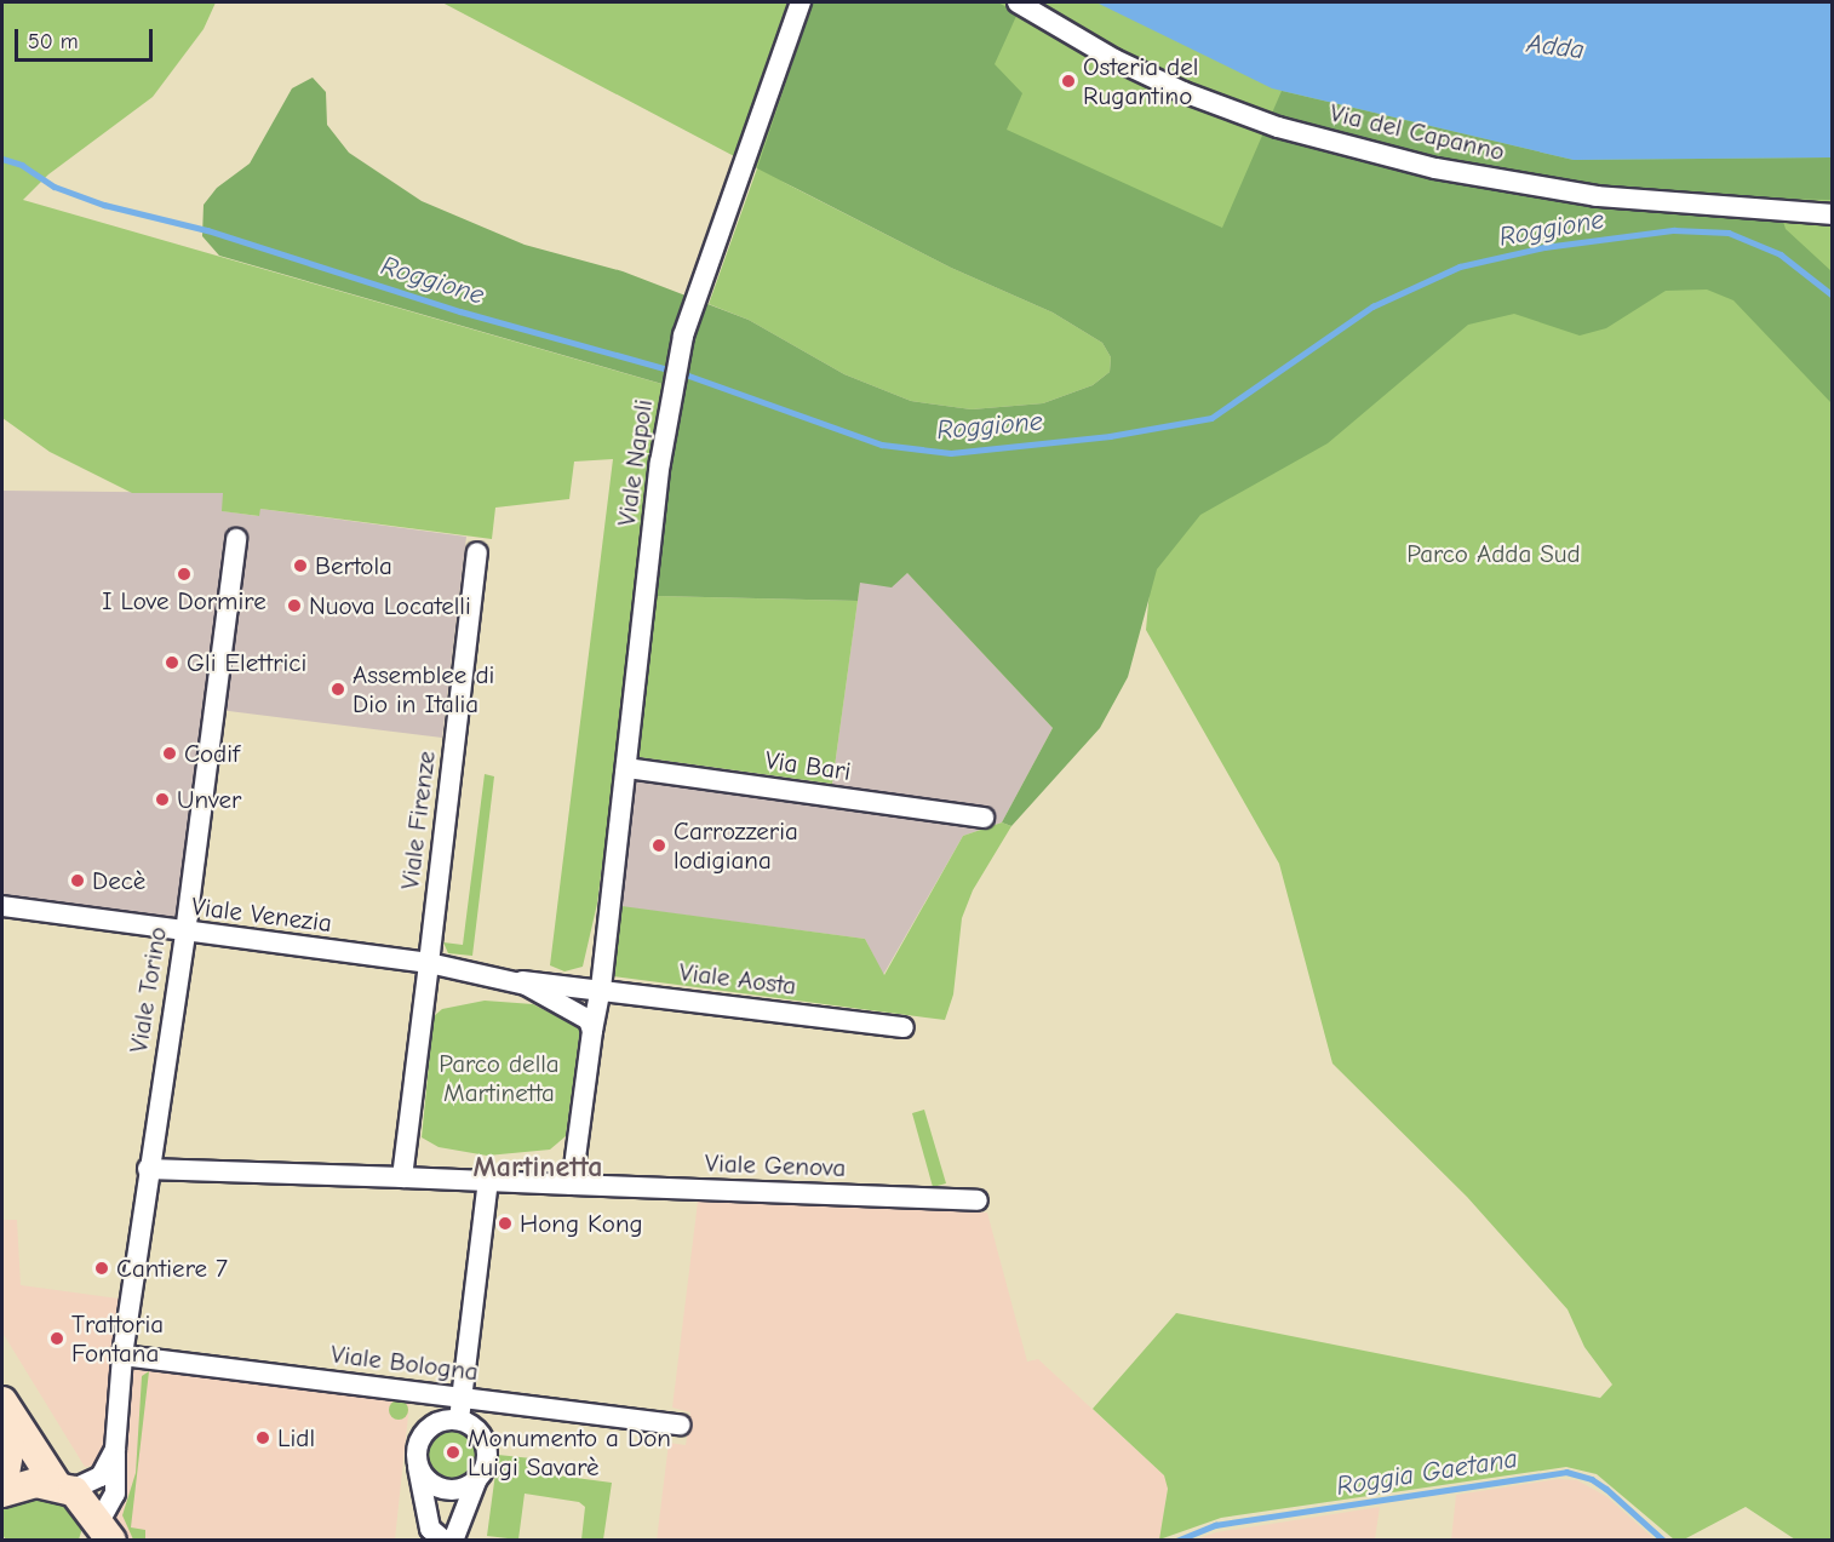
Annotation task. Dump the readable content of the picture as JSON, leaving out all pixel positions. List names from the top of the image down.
{
  "streets": {
    "street": [
      "Via del Capanno",
      "Viale Napoli",
      "Via Bari",
      "Viale Firenze",
      "Viale Venezia",
      "Viale Aosta",
      "Viale Torino",
      "Viale Genova",
      "Viale Bologna"
    ]
  },
  "crossings": [
    ["Viale Napoli", "Via Bari"],
    ["Viale Napoli", "Viale Aosta"],
    ["Viale Napoli", "Viale Genova"],
    ["Viale Firenze", "Viale Venezia"],
    ["Viale Firenze", "Viale Genova"],
    ["Viale Venezia", "Viale Aosta"],
    ["Viale Venezia", "Viale Torino"],
    ["Viale Torino", "Viale Bologna"]
  ],
  "districts": ["Martinetta"],
  "water": ["Adda", "Roggione", "Roggia Gaetana"],
  "parks": ["Parco Adda Sud", "Parco della Martinetta"],
  "places": [
    "Osteria del Rugantino",
    "Bertola",
    "I Love Dormire",
    "Nuova Locatelli",
    "Gli Elettrici",
    "Assemblee di Dio in Italia",
    "Codif",
    "Unver",
    "Carrozzeria lodigiana",
    "Decè",
    "Hong Kong",
    "Cantiere 7",
    "Trattoria Fontana",
    "Lidl",
    "Monumento a Don Luigi Savarè"
  ],
  "scale_bar": "50 m"
}
